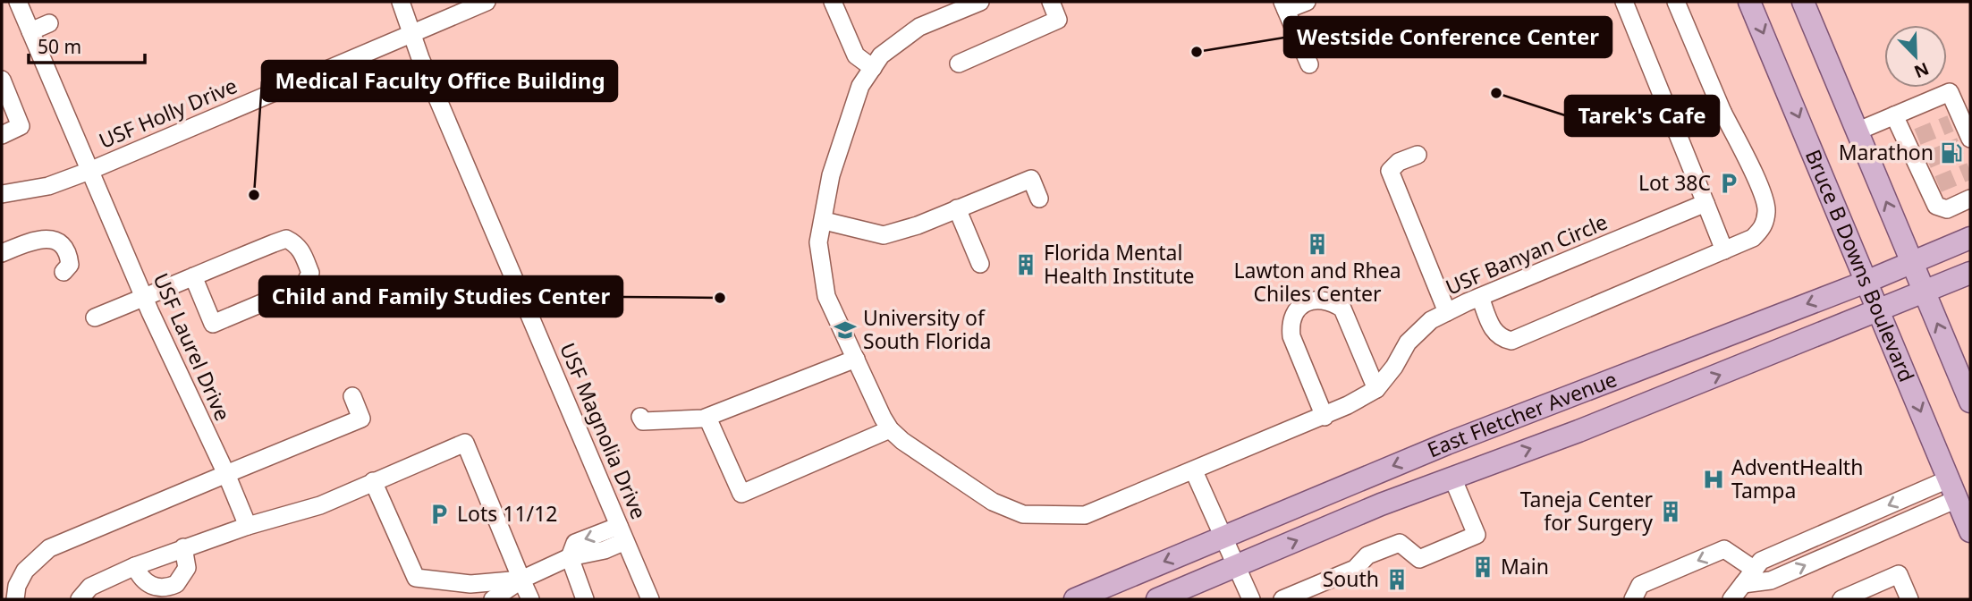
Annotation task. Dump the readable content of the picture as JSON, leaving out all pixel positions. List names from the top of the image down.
{
  "streets": {
    "main road": ["Bruce B Downs Boulevard", "East Fletcher Avenue"],
    "street": [
      "USF Holly Drive",
      "USF Banyan Circle",
      "USF Laurel Drive",
      "USF Magnolia Drive"
    ]
  },
  "crossings": [
    ["USF Holly Drive", "USF Laurel Drive"],
    ["USF Holly Drive", "USF Magnolia Drive"],
    ["Bruce B Downs Boulevard", "East Fletcher Avenue"]
  ],
  "places": {
    "other": [
      "Westside Conference Center",
      "Tarek's Cafe",
      "Medical Faculty Office Building",
      "Child and Family Studies Center"
    ],
    "fuel station": ["Marathon"],
    "parking": ["Lot 38C", "Lots 11/12"],
    "building": [
      "Lawton and Rhea Chiles Center",
      "Florida Mental Health Institute",
      "Taneja Center for Surgery",
      "Main",
      "South"
    ],
    "school or university": ["University of South Florida"],
    "hospital": ["AdventHealth Tampa"]
  },
  "scale_bar": "50 m",
  "north": "bottom right"
}
